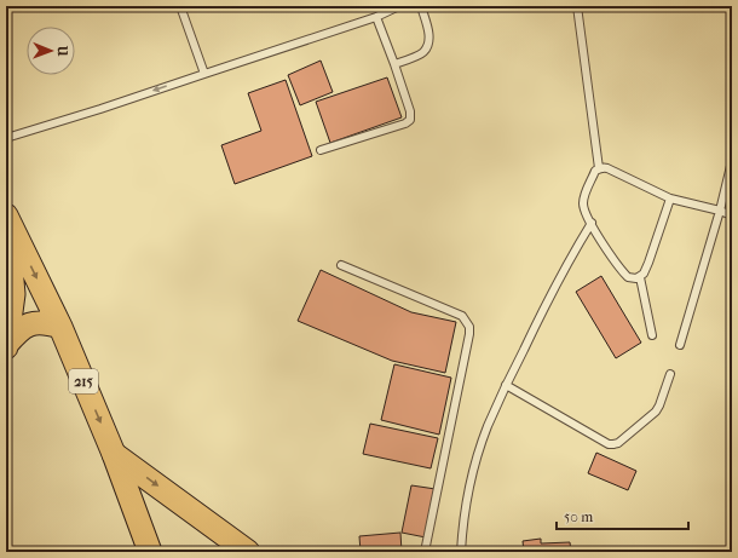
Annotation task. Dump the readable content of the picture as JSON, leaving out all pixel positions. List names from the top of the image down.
{
  "streets": {
    "main road": ["215"]
  },
  "scale_bar": "50 m",
  "north": "right"
}
